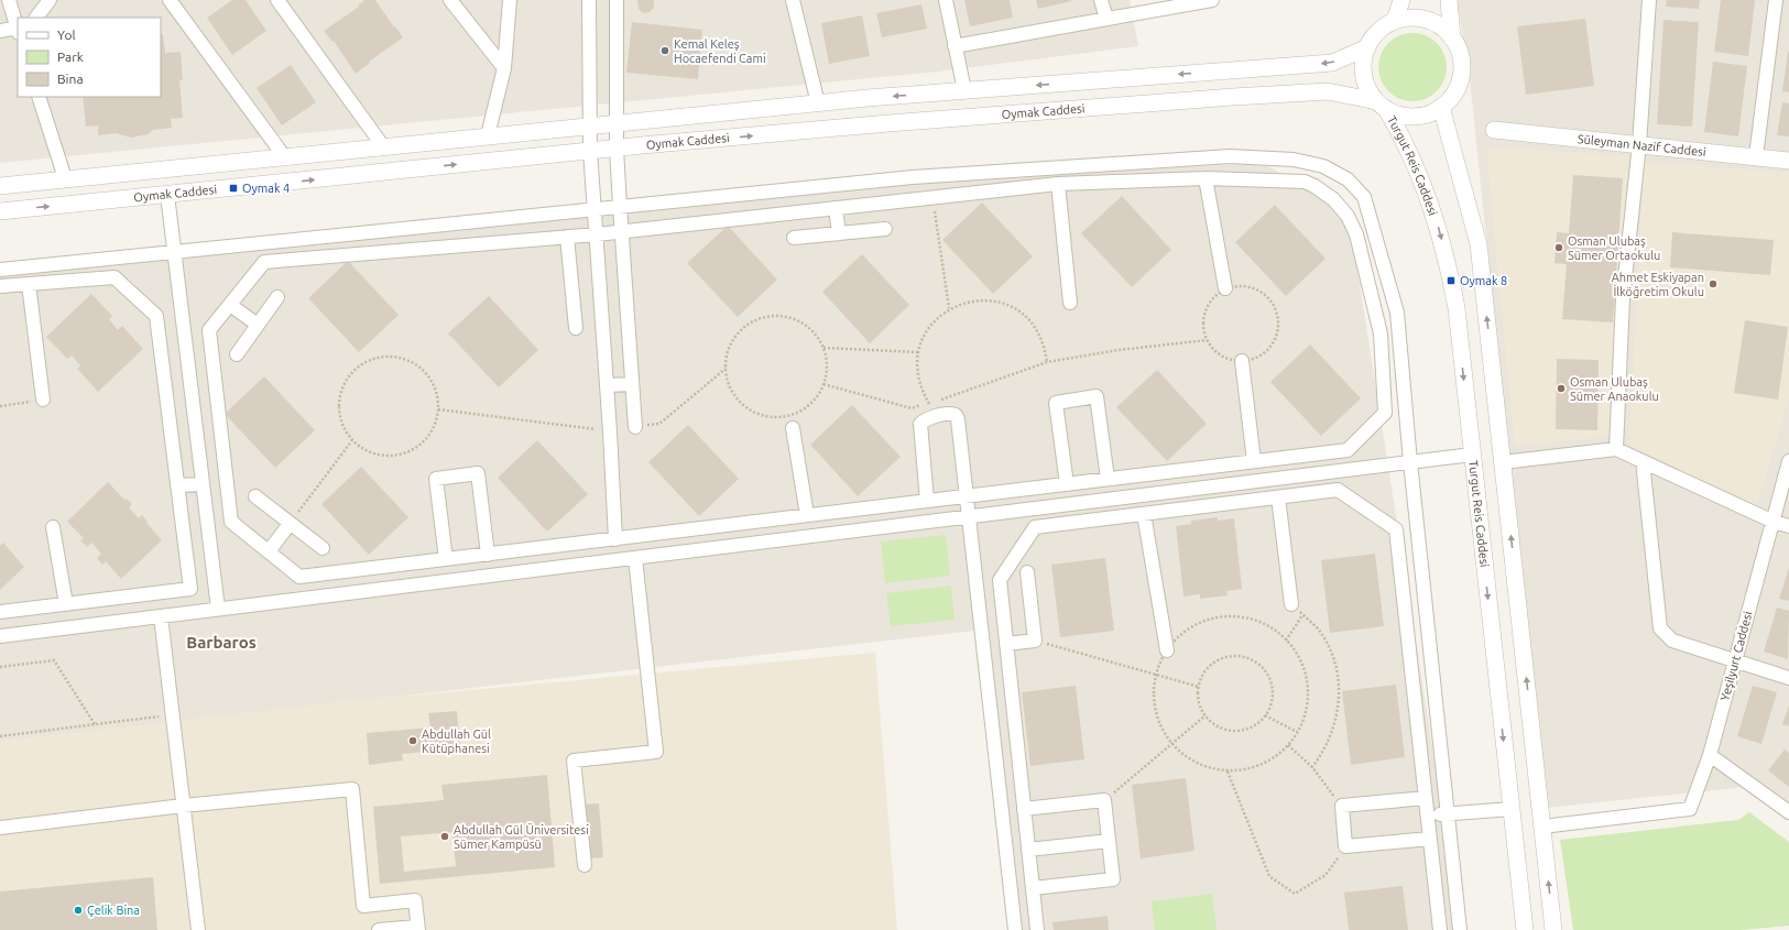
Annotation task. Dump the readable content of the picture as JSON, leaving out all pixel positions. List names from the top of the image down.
{
  "streets": {
    "street": [
      "Oymak Caddesi",
      "Süleyman Nazif Caddesi",
      "Turgut Reis Caddesi",
      "Yeşilyurt Caddesi"
    ]
  },
  "crossings": [
    ["Oymak Caddesi", "Turgut Reis Caddesi"]
  ],
  "districts": ["Barbaros"],
  "places": {
    "other": [
      "Kemal Keleş Hocaefendi Cami",
      "Osman Ulubaş Sümer Ortaokulu",
      "Ahmet Eskiyapan İlköğretim Okulu",
      "Osman Ulubaş Sümer Anaokulu",
      "Abdullah Gül Kütüphanesi",
      "Abdullah Gül Üniversitesi Sümer Kampüsü",
      "Çelik Bina"
    ],
    "transit": ["Oymak 4", "Oymak 8"]
  },
  "legend": ["Yol", "Park", "Bina"]
}
